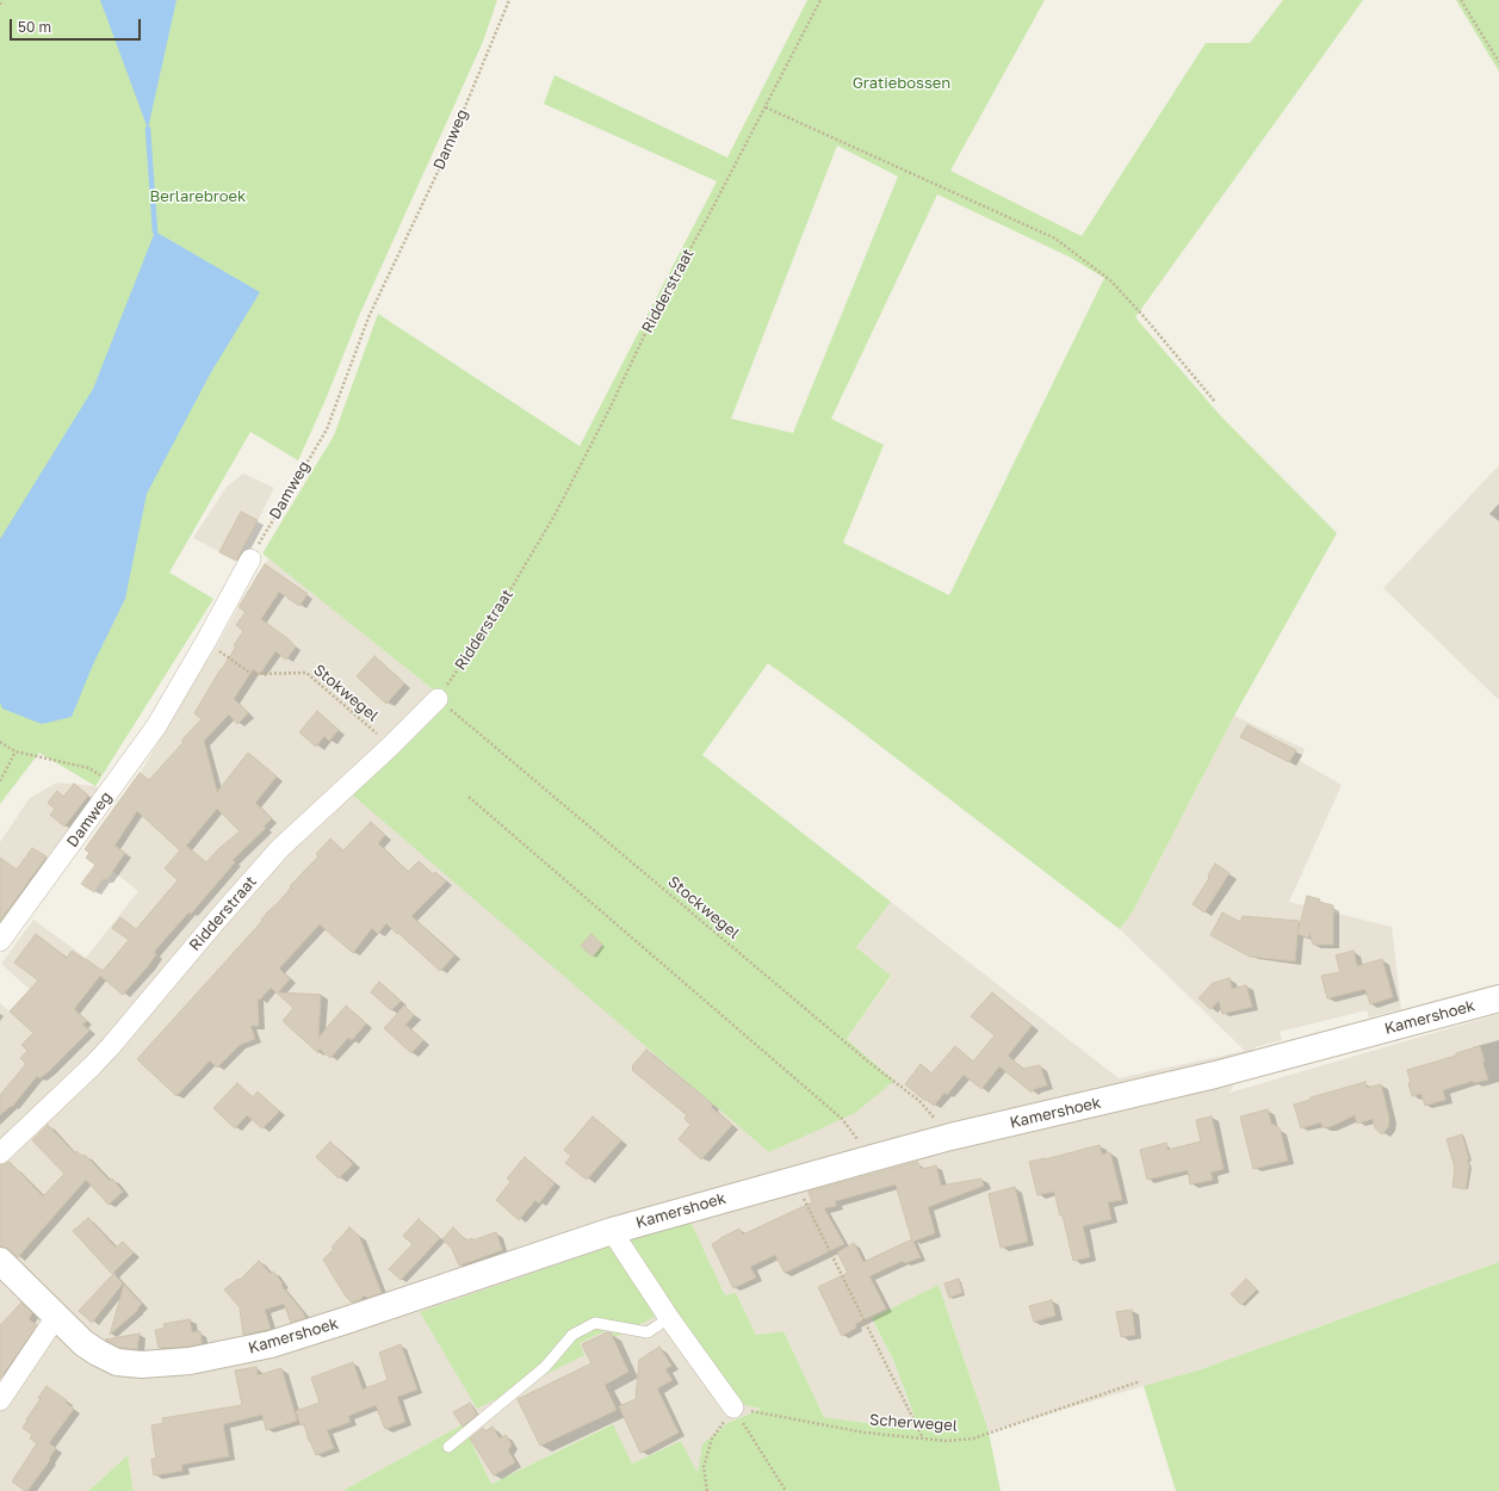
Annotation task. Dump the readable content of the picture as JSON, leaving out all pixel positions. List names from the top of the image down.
{
  "streets": {
    "street": ["Damweg", "Ridderstraat", "Kamershoek"],
    "path": ["Stokwegel", "Stockwegel", "Scherwegel"]
  },
  "crossings": [
    ["Damweg", "Stokwegel"],
    ["Ridderstraat", "Stokwegel"],
    ["Ridderstraat", "Stockwegel"],
    ["Stockwegel", "Kamershoek"],
    ["Kamershoek", "Scherwegel"]
  ],
  "parks": ["Gratiebossen", "Berlarebroek"],
  "scale_bar": "50 m"
}
